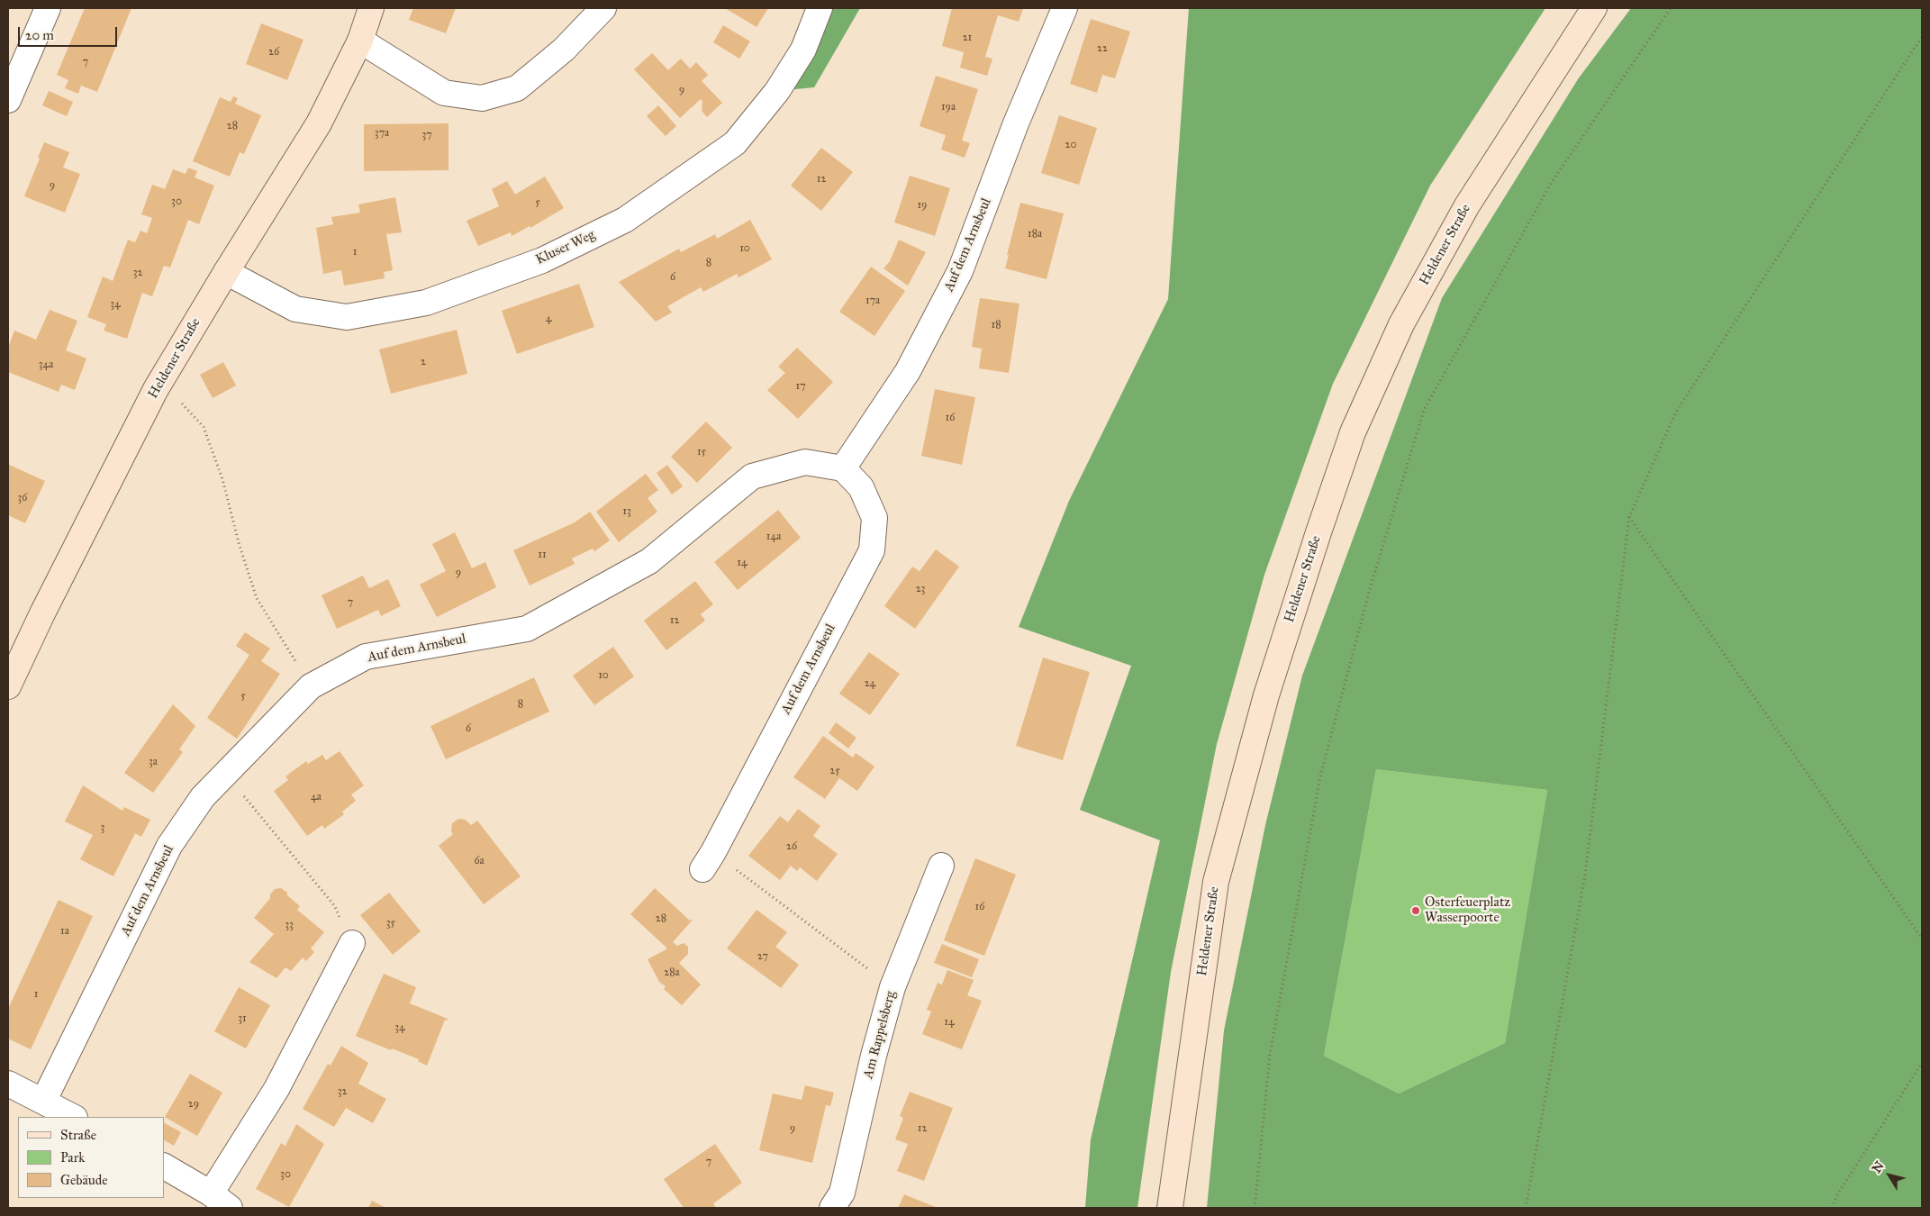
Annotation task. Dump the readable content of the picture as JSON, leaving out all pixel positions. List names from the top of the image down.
{
  "streets": {
    "main road": ["Heldener Straße"],
    "street": ["Auf dem Arnsbeul", "Kluser Weg", "Am Rappelsberg"]
  },
  "crossings": [
    ["Heldener Straße", "Kluser Weg"]
  ],
  "places": ["Osterfeuerplatz Wasserpoorte"],
  "house_numbers": [
    "21",
    "22",
    "26",
    "7",
    "9",
    "19a",
    "28",
    "37a",
    "37",
    "20",
    "12",
    "9",
    "30",
    "5",
    "19",
    "18a",
    "10",
    "1",
    "8",
    "32",
    "6",
    "17a",
    "34",
    "4",
    "18",
    "2",
    "34a",
    "17",
    "16",
    "15",
    "36",
    "13",
    "14a",
    "11",
    "14",
    "9",
    "23",
    "7",
    "12",
    "10",
    "24",
    "5",
    "8",
    "6",
    "3a",
    "25",
    "4a",
    "3",
    "26",
    "6a",
    "16",
    "28",
    "35",
    "33",
    "1a",
    "27",
    "28a",
    "1",
    "31",
    "14",
    "34",
    "32",
    "29",
    "9",
    "12",
    "7",
    "30"
  ],
  "legend": ["Straße", "Park", "Gebäude"],
  "scale_bar": "20 m",
  "north": "top left"
}
